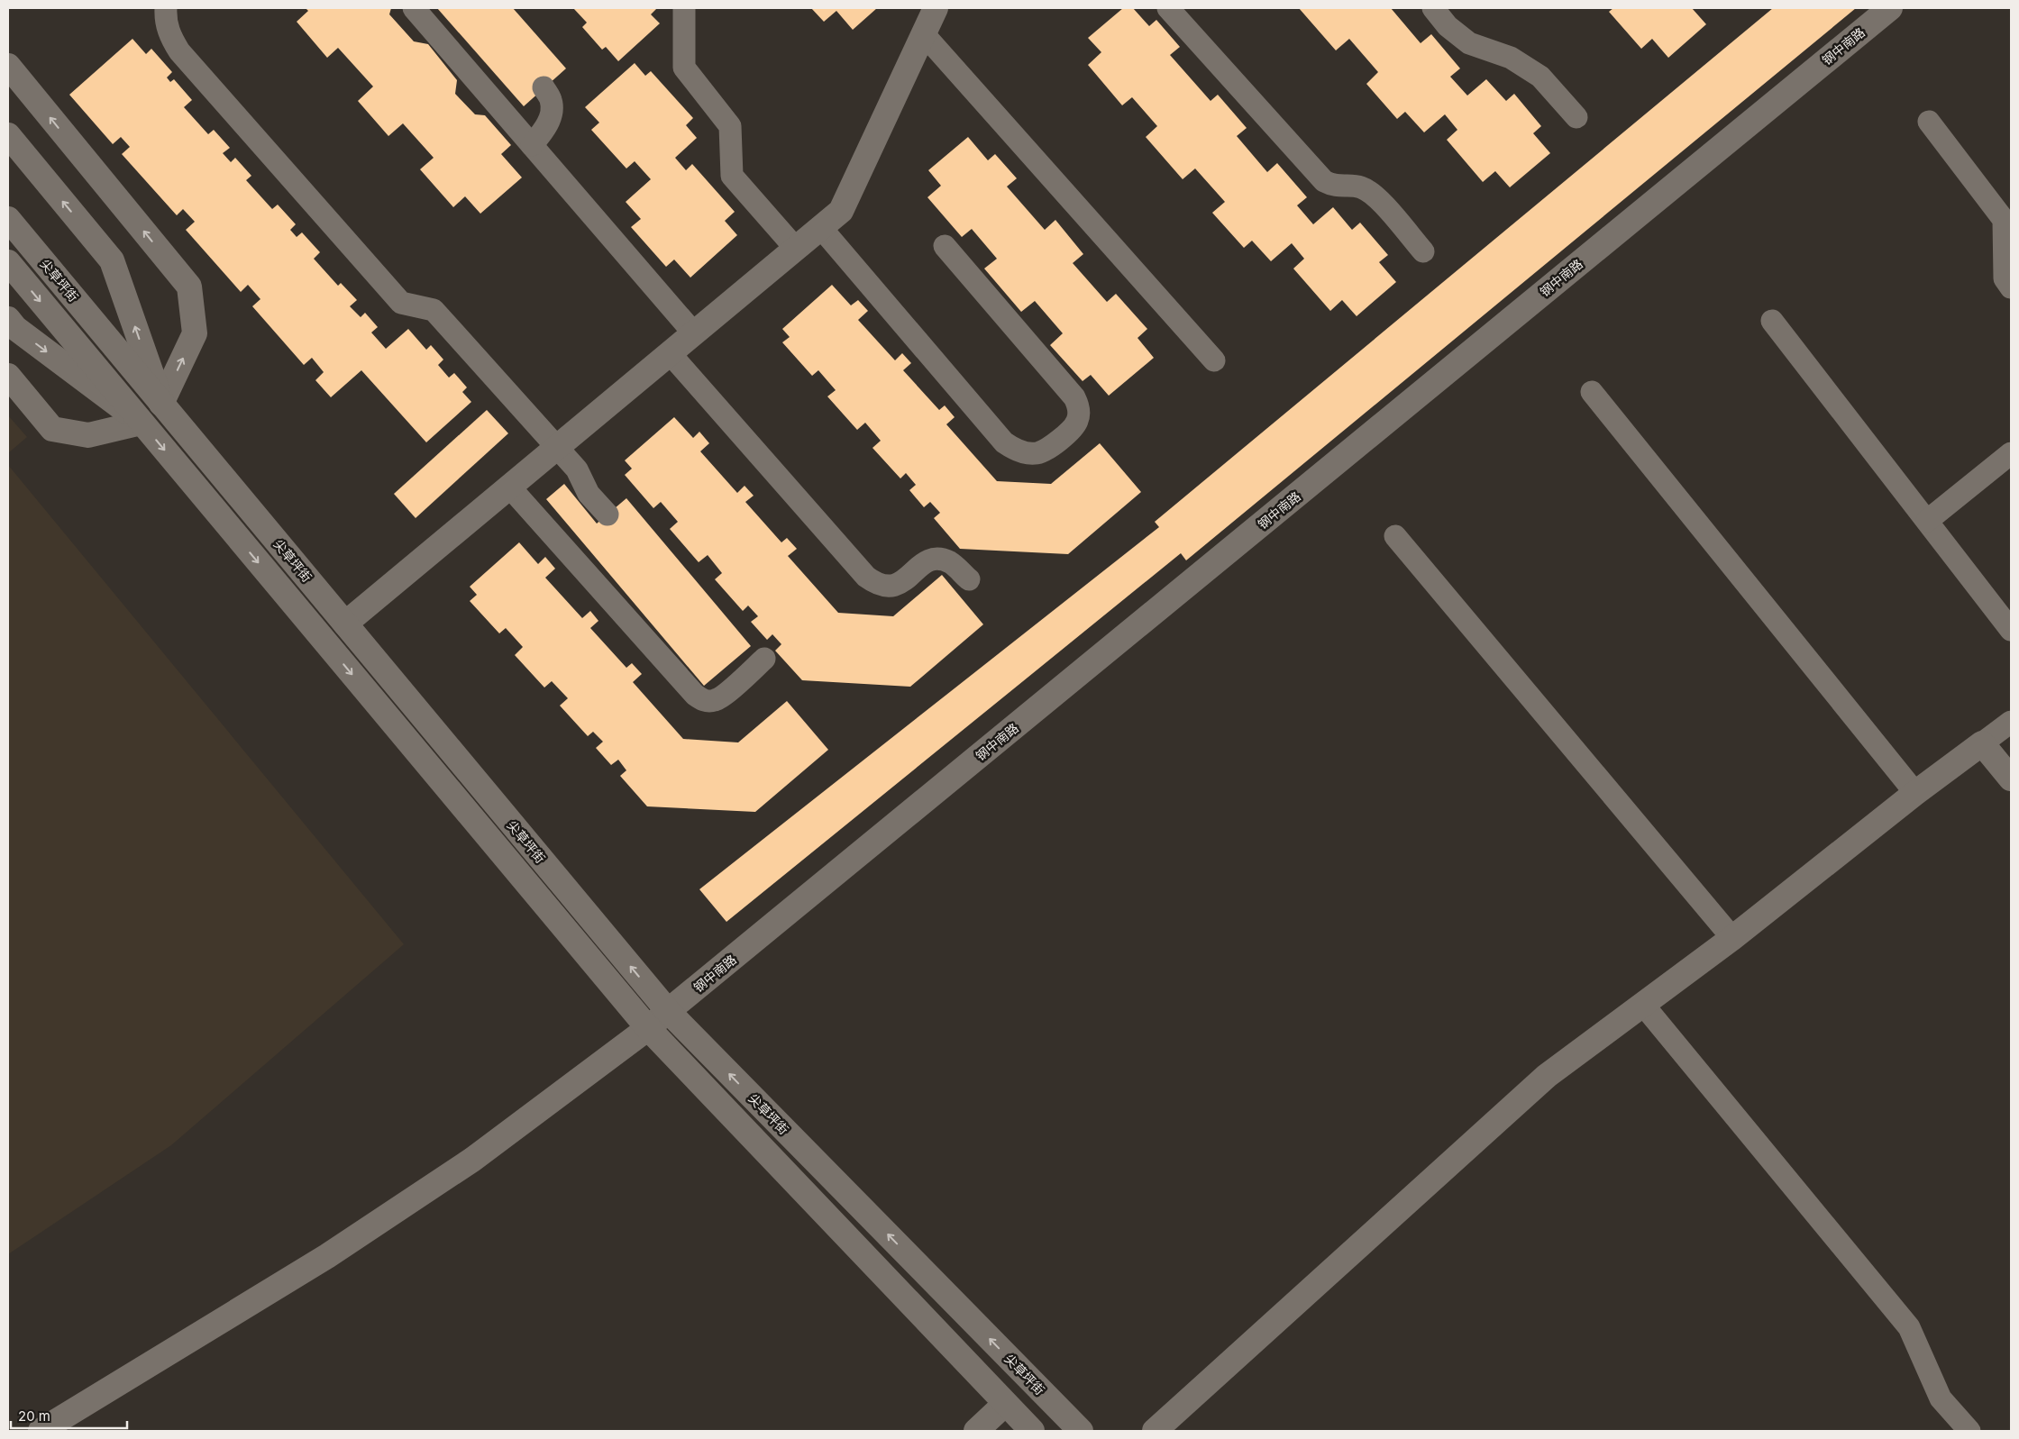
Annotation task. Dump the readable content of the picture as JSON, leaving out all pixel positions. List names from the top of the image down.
{
  "streets": {
    "street": ["钢中南路", "尖草坪街"]
  },
  "crossings": [
    ["钢中南路", "尖草坪街"]
  ],
  "scale_bar": "20 m"
}
